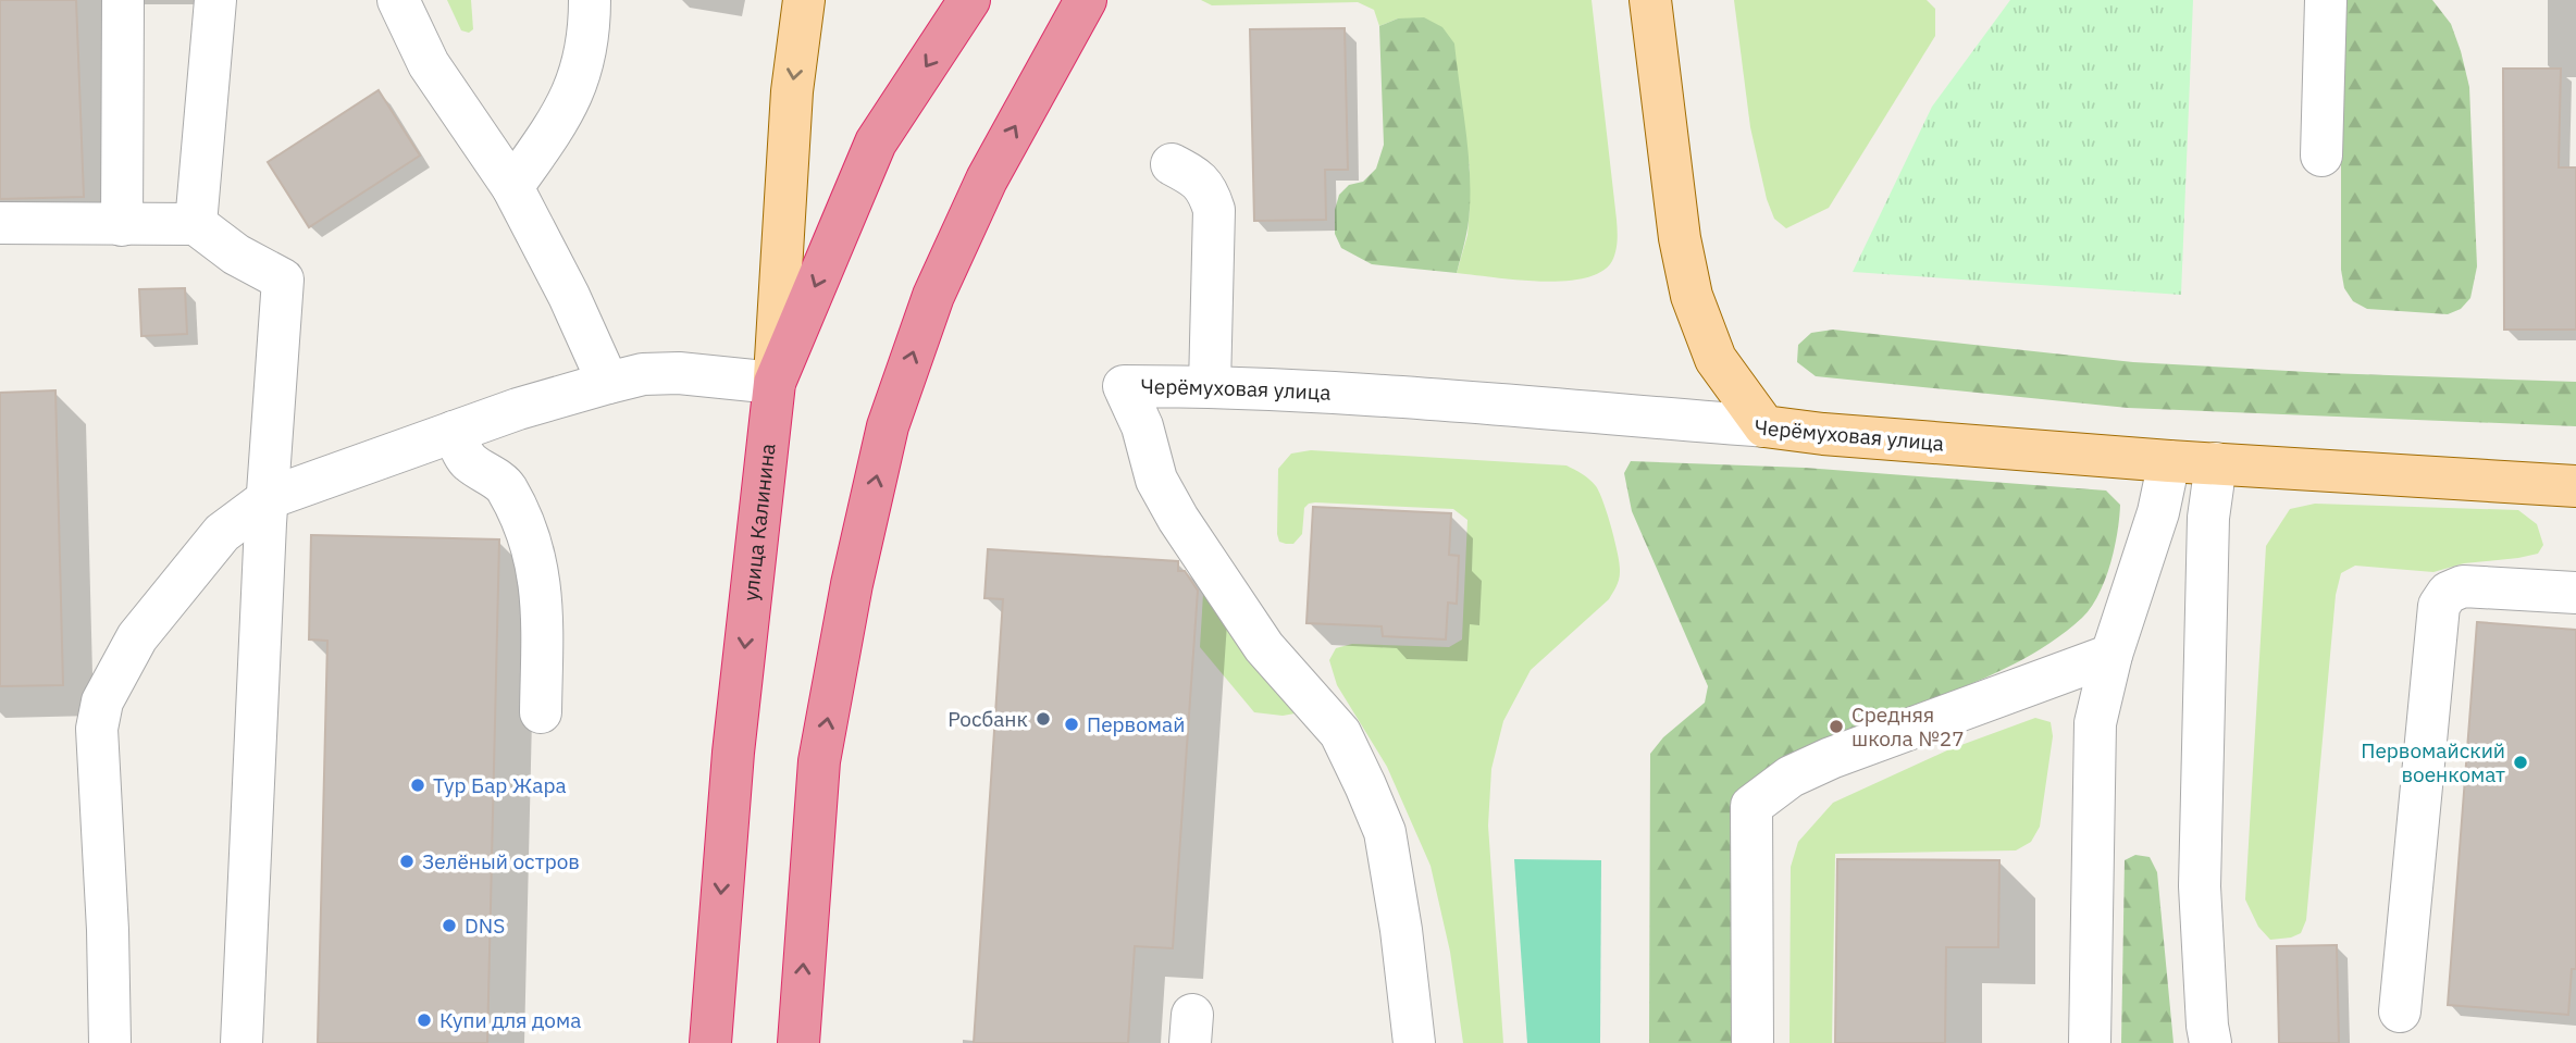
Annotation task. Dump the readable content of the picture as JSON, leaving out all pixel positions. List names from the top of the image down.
{
  "streets": {
    "highway": ["улица Калинина"],
    "main road": ["Черёмуховая улица"]
  },
  "one_way": ["улица Калинина"],
  "places": [
    "Росбанк",
    "Первомай",
    "Средняя школа №27",
    "Первомайский военкомат",
    "Тур Бар Жара",
    "Зелёный остров",
    "DNS",
    "Купи для дома"
  ]
}
